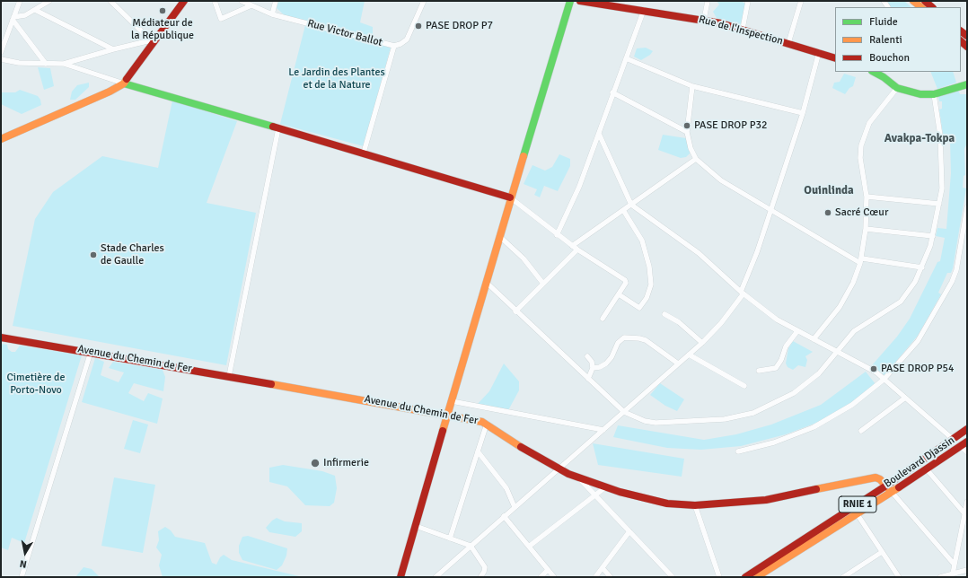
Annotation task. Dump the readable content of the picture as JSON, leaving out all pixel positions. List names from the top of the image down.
{
  "streets": {
    "main road": [
      "Rue de l'Inspection",
      "Avenue du Chemin de Fer",
      "Boulevard Djassin",
      "RNIE 1"
    ],
    "street": ["Rue Victor Ballot"]
  },
  "crossings": [
    ["Avenue du Chemin de Fer", "Boulevard Djassin"]
  ],
  "districts": ["Avakpa-Tokpa", "Ouinlinda"],
  "parks": ["Le Jardin des Plantes et de la Nature", "Cimetière de Porto-Novo"],
  "places": [
    "Médiateur de la République",
    "PASE DROP P7",
    "PASE DROP P32",
    "Sacré Cœur",
    "Stade Charles de Gaulle",
    "PASE DROP P54",
    "Infirmerie"
  ],
  "legend": ["Fluide", "Ralenti", "Bouchon"],
  "north": "bottom"
}
